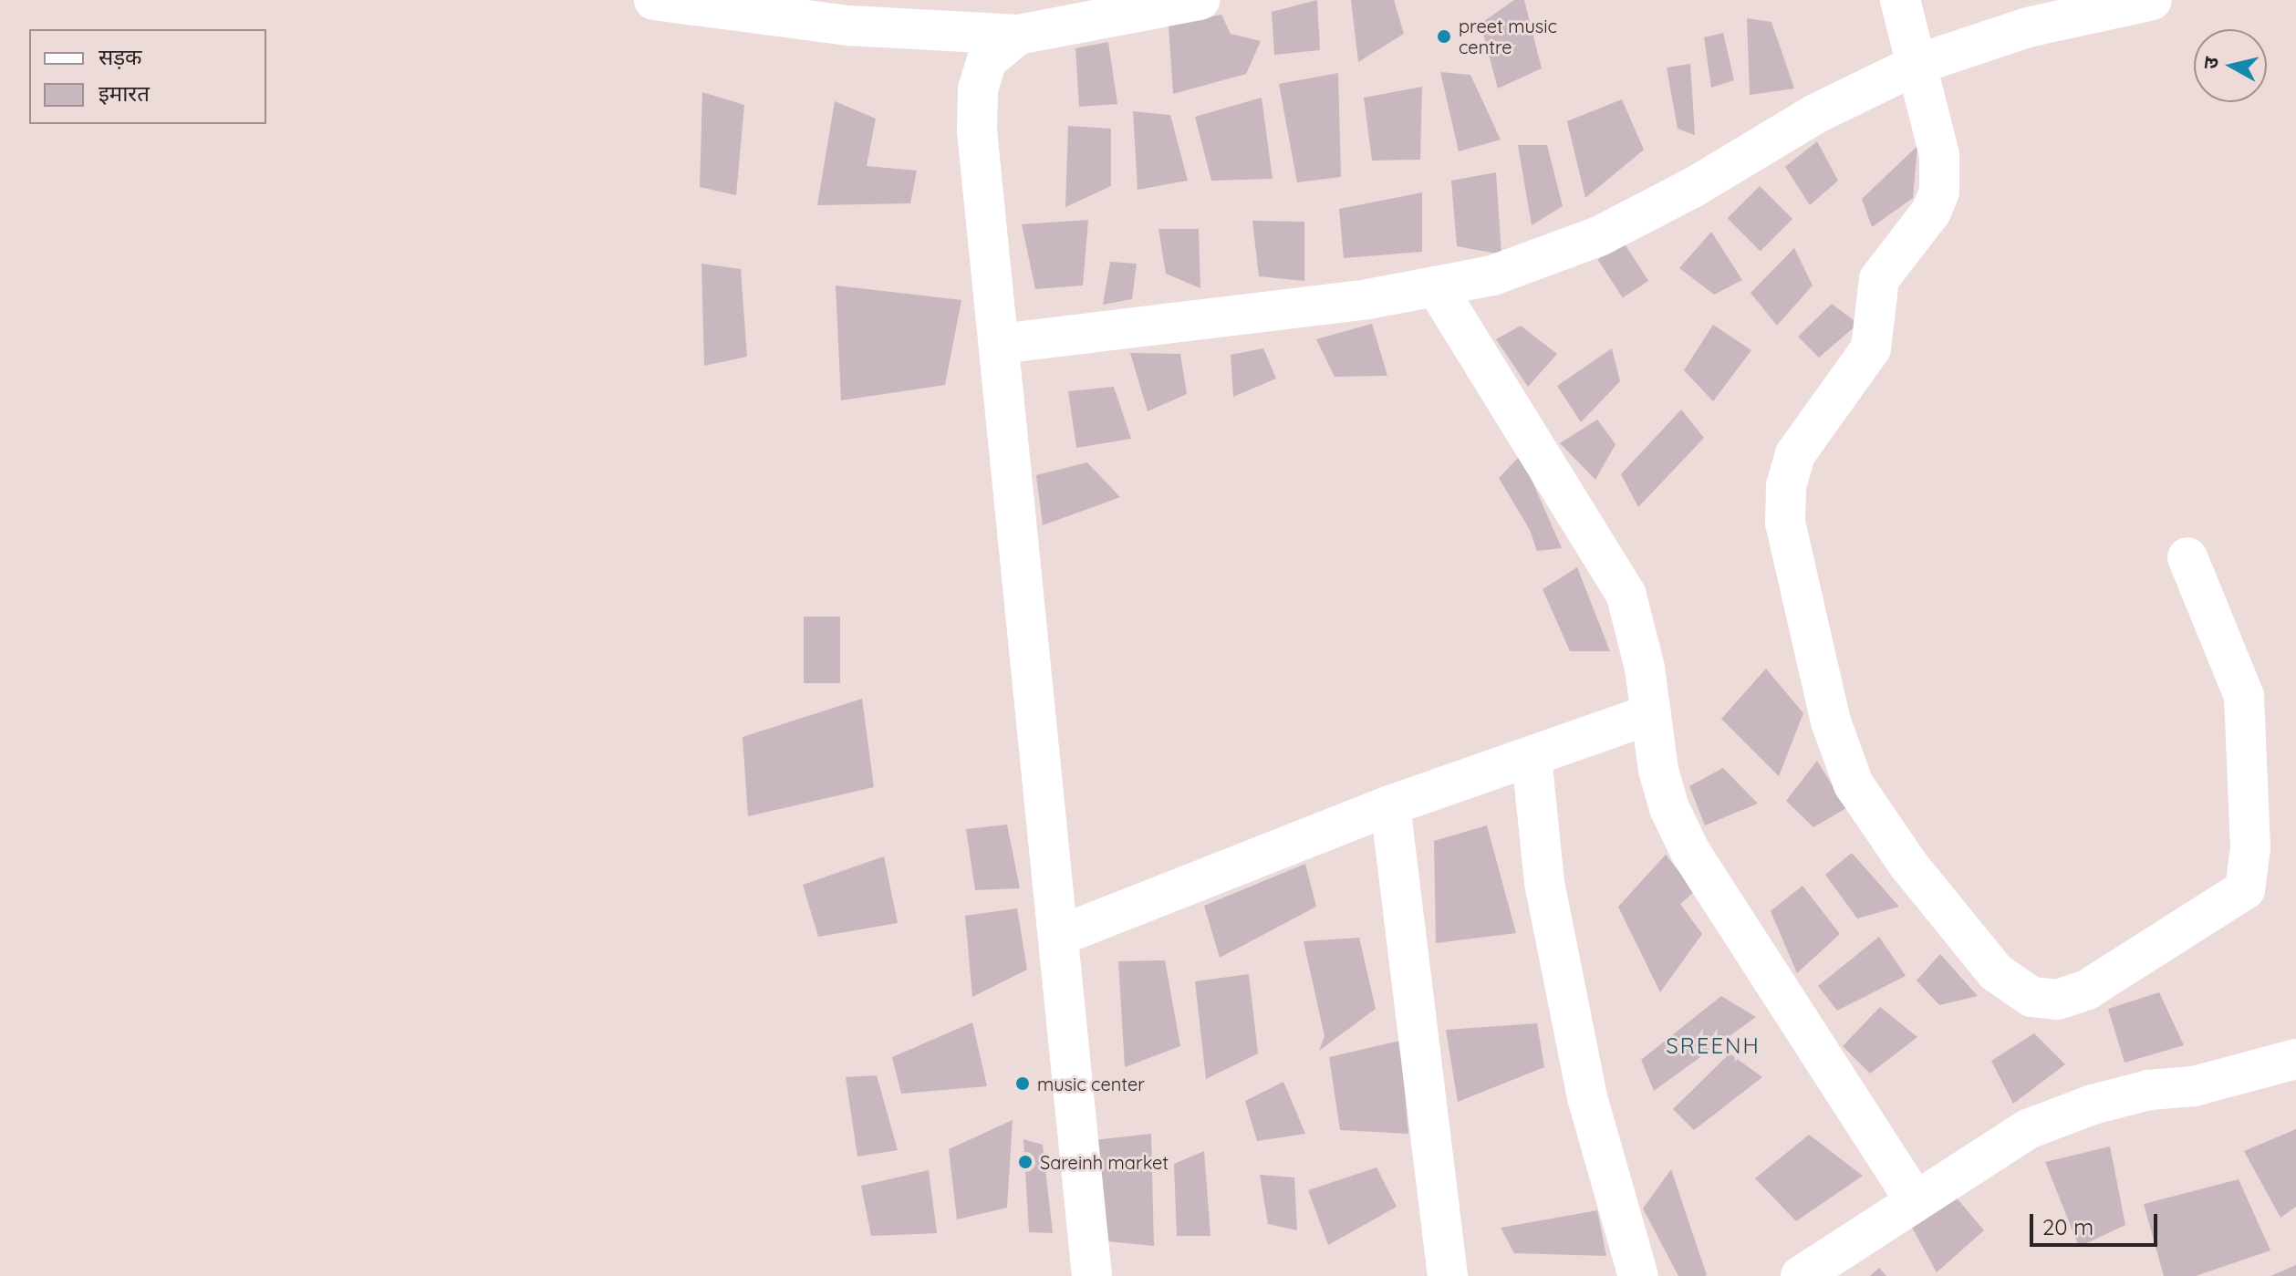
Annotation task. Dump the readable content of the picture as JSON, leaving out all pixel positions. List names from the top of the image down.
{
  "districts": ["SREENH"],
  "places": ["preet music centre", "music center", "Sareinh market"],
  "legend": ["सड़क", "इमारत"],
  "scale_bar": "20 m",
  "north": "left"
}
